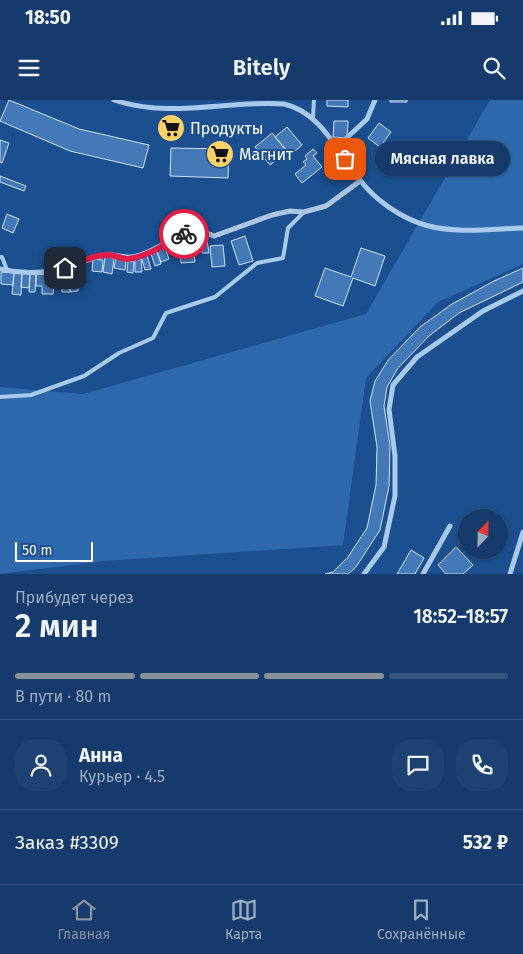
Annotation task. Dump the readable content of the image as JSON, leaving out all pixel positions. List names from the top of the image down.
{
  "places": {
    "supermarket": ["Продукты", "Магнит"],
    "other": ["Мясная лавка"]
  },
  "scale_bar": "50 m",
  "north": "top",
  "page": {
    "status": "18:50",
    "header": "Bitely",
    "bubble": "Мясная лавка",
    "scale": "50 m",
    "heading": ["2 мин", "Прибудет через", "18:52–18:57"],
    "panel": [
      "Анна",
      "Курьер · 4.5",
      "Заказ #3309",
      "532 ₽"
    ],
    "bar": "В пути · 80 m",
    "tabs": ["Главная", "Карта", "Сохранённые"]
  }
}
